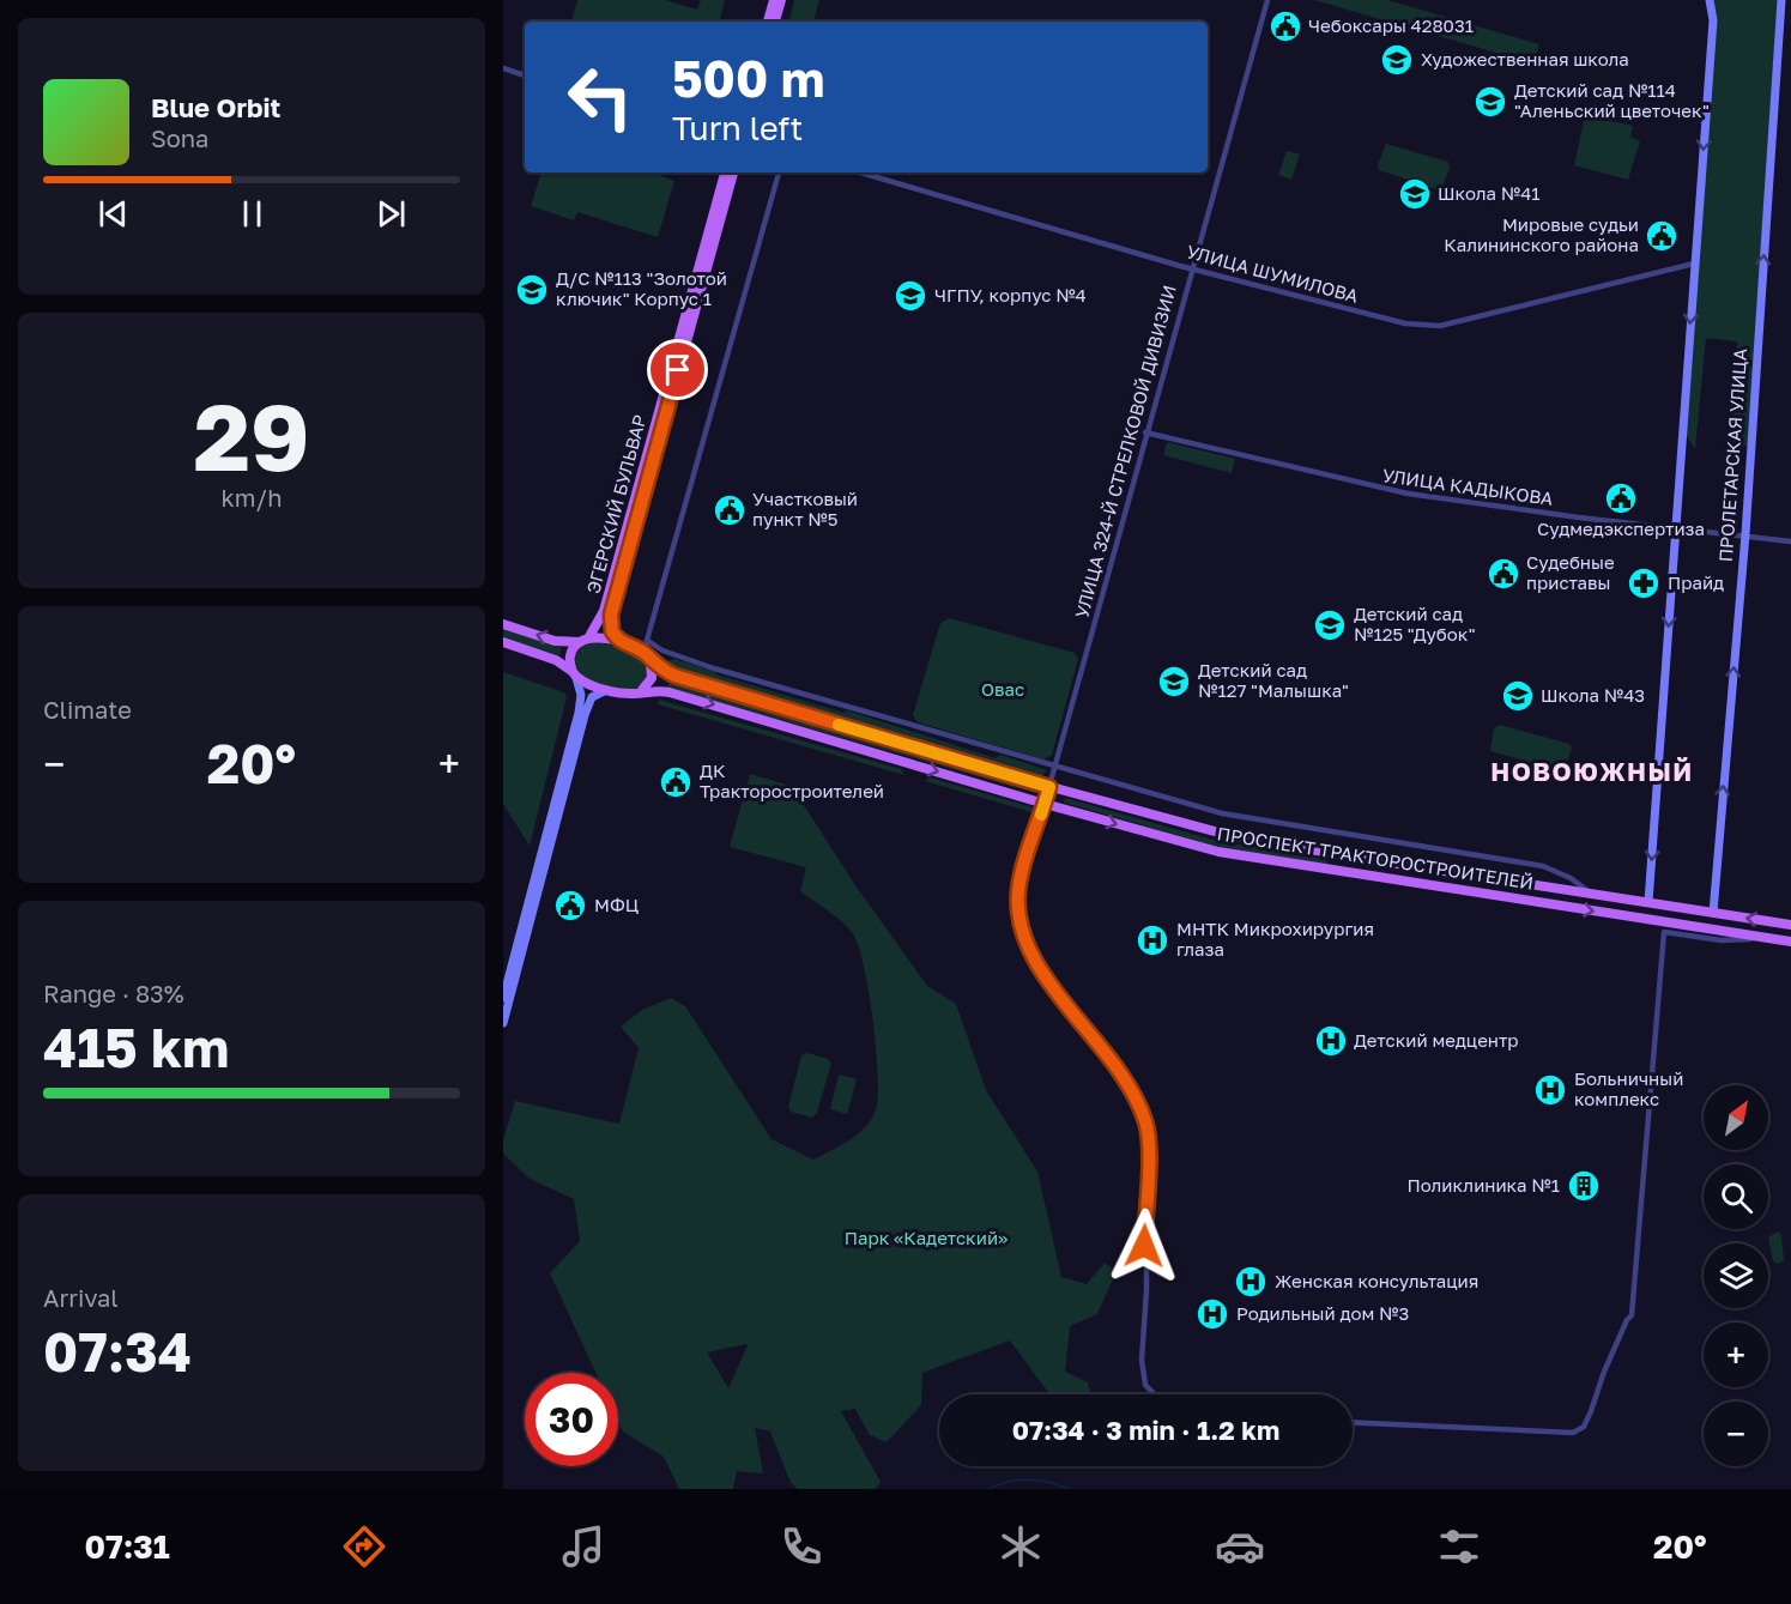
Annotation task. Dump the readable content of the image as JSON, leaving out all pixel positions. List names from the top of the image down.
{
  "streets": {
    "main road": ["ЭГЕРСКИЙ БУЛЬВАР", "ПРОСПЕКТ ТРАКТОРОСТРОИТЕЛЕЙ"],
    "street": [
      "УЛИЦА ШУМИЛОВА",
      "УЛИЦА 324-Й СТРЕЛКОВОЙ ДИВИЗИИ",
      "ПРОЛЕТАРСКАЯ УЛИЦА",
      "УЛИЦА КАДЫКОВА"
    ]
  },
  "crossings": [
    ["УЛИЦА ШУМИЛОВА", "УЛИЦА 324-Й СТРЕЛКОВОЙ ДИВИЗИИ"],
    ["УЛИЦА 324-Й СТРЕЛКОВОЙ ДИВИЗИИ", "УЛИЦА КАДЫКОВА"],
    ["УЛИЦА 324-Й СТРЕЛКОВОЙ ДИВИЗИИ", "ПРОСПЕКТ ТРАКТОРОСТРОИТЕЛЕЙ"],
    ["ПРОЛЕТАРСКАЯ УЛИЦА", "УЛИЦА КАДЫКОВА"],
    ["ПРОЛЕТАРСКАЯ УЛИЦА", "ПРОСПЕКТ ТРАКТОРОСТРОИТЕЛЕЙ"],
    ["ЭГЕРСКИЙ БУЛЬВАР", "ПРОСПЕКТ ТРАКТОРОСТРОИТЕЛЕЙ"]
  ],
  "districts": ["НОВОЮЖНЫЙ"],
  "parks": ["Овас", "Парк «Кадетский»"],
  "places": {
    "public building": [
      "Чебоксары 428031",
      "Мировые судьи Калининского района",
      "Судмедэкспертиза",
      "Участковый пункт №5",
      "Судебные приставы",
      "ДК Тракторостроителей",
      "МФЦ"
    ],
    "school or university": [
      "Художественная школа",
      "Детский сад №114 \"Аленьский цветочек\"",
      "Школа №41",
      "Д/С №113 \"Золотой ключик\" Корпус 1",
      "ЧГПУ, корпус №4",
      "Детский сад №125 \"Дубок\"",
      "Детский сад №127 \"Малышка\"",
      "Школа №43"
    ],
    "pharmacy": ["Прайд"],
    "hospital": [
      "МНТК Микрохирургия глаза",
      "Детский медцентр",
      "Больничный комплекс",
      "Женская консультация",
      "Родильный дом №3"
    ],
    "building": ["Поликлиника №1"]
  },
  "north": "top right",
  "page": {
    "turn": ["500 m", "Turn left"],
    "song": ["Blue Orbit", "Sona"],
    "tile": [
      ["29", "km/h"],
      "Climate",
      ["Range · 83%", "415 km"],
      ["Arrival", "07:34"]
    ],
    "heat": ["−", "20°", "+"],
    "map_buttons": ["+", "−"],
    "limit": "30",
    "trip": "07:34 · 3 min · 1.2 km",
    "tabs": ["07:31", "20°"]
  }
}
